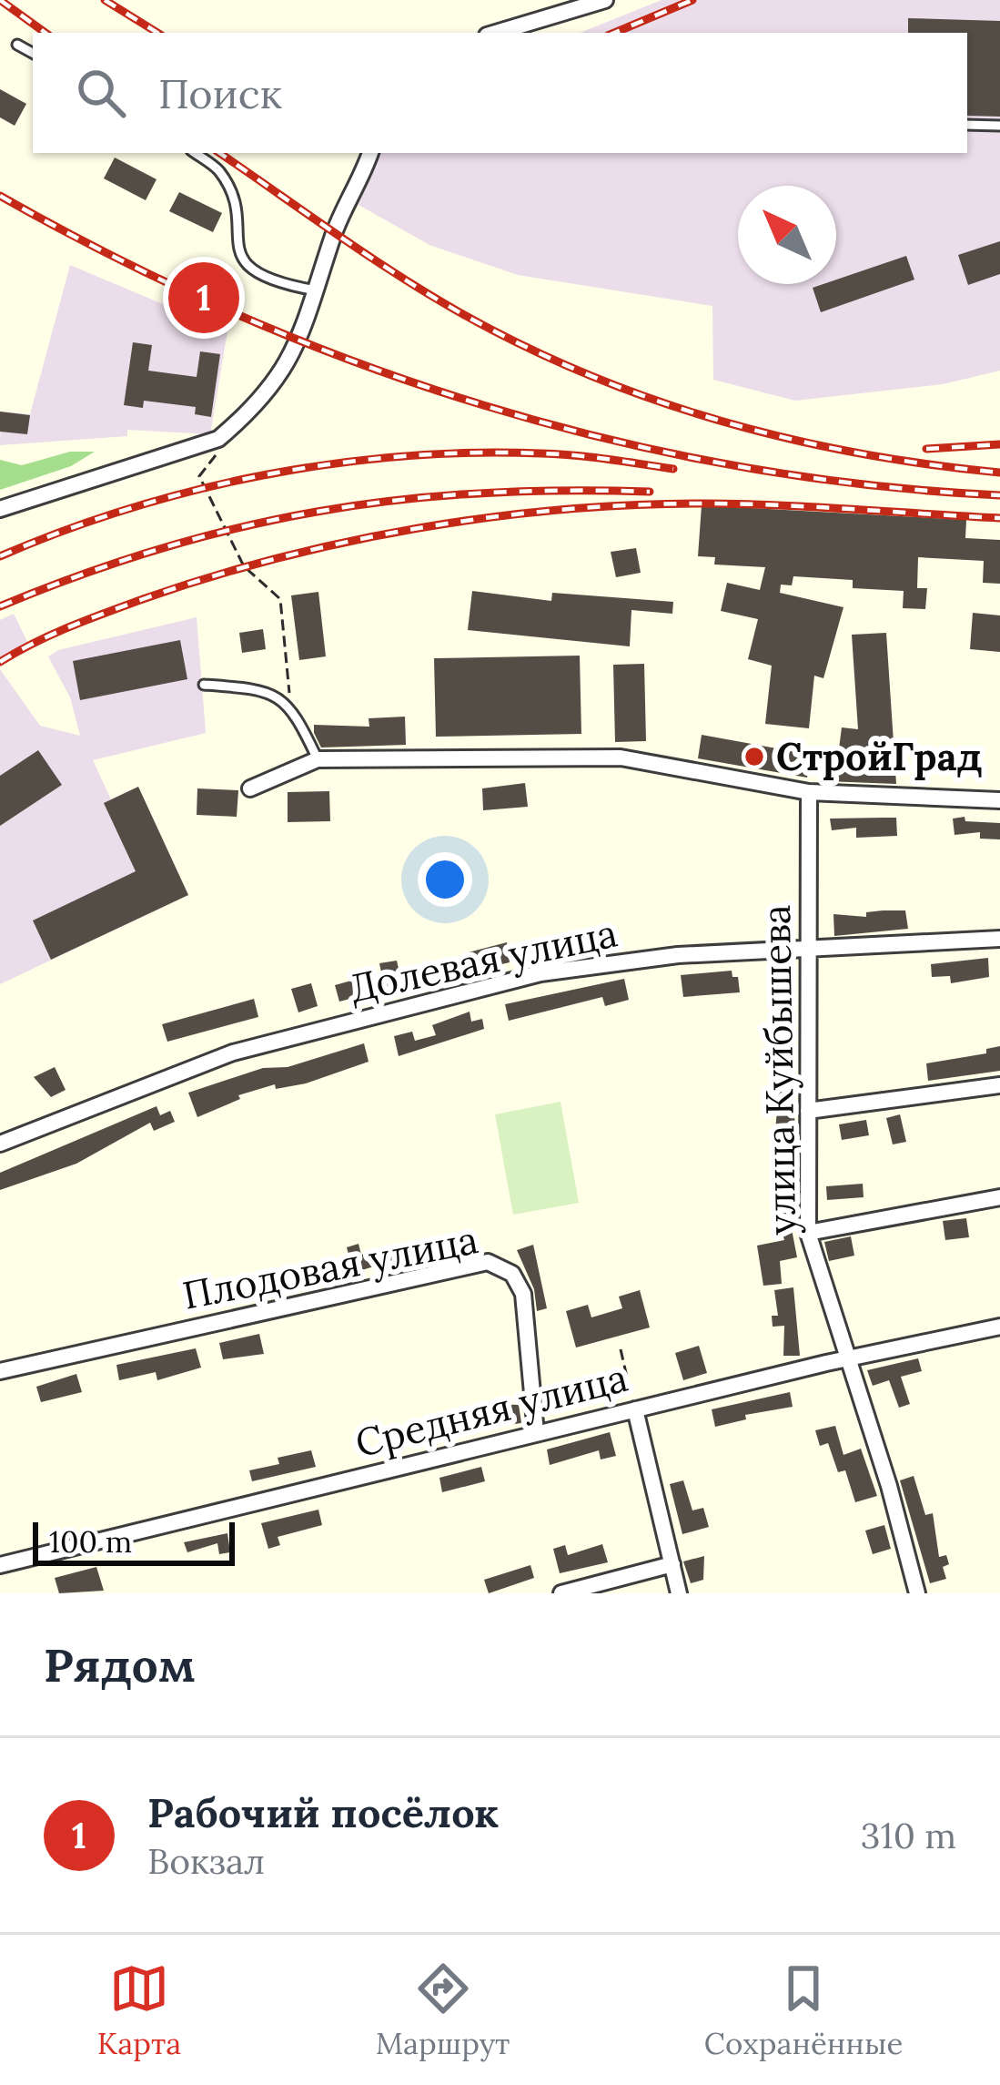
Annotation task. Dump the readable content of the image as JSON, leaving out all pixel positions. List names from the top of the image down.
{
  "streets": {
    "street": [
      "Долевая улица",
      "улица Куйбышева",
      "Плодовая улица",
      "Средняя улица"
    ]
  },
  "crossings": [
    ["Долевая улица", "улица Куйбышева"],
    ["улица Куйбышева", "Средняя улица"],
    ["Плодовая улица", "Средняя улица"]
  ],
  "places": ["СтройГрад"],
  "scale_bar": "100 m",
  "north": "top left",
  "page": {
    "search": "Поиск",
    "pins": "1",
    "scale": "100 m",
    "heading": "Рядом",
    "list": [
      {
        "mark": "1",
        "name": "Рабочий посёлок",
        "note": "Вокзал",
        "value": "310 m"
      }
    ],
    "nav": ["Карта", "Маршрут", "Сохранённые"]
  }
}
